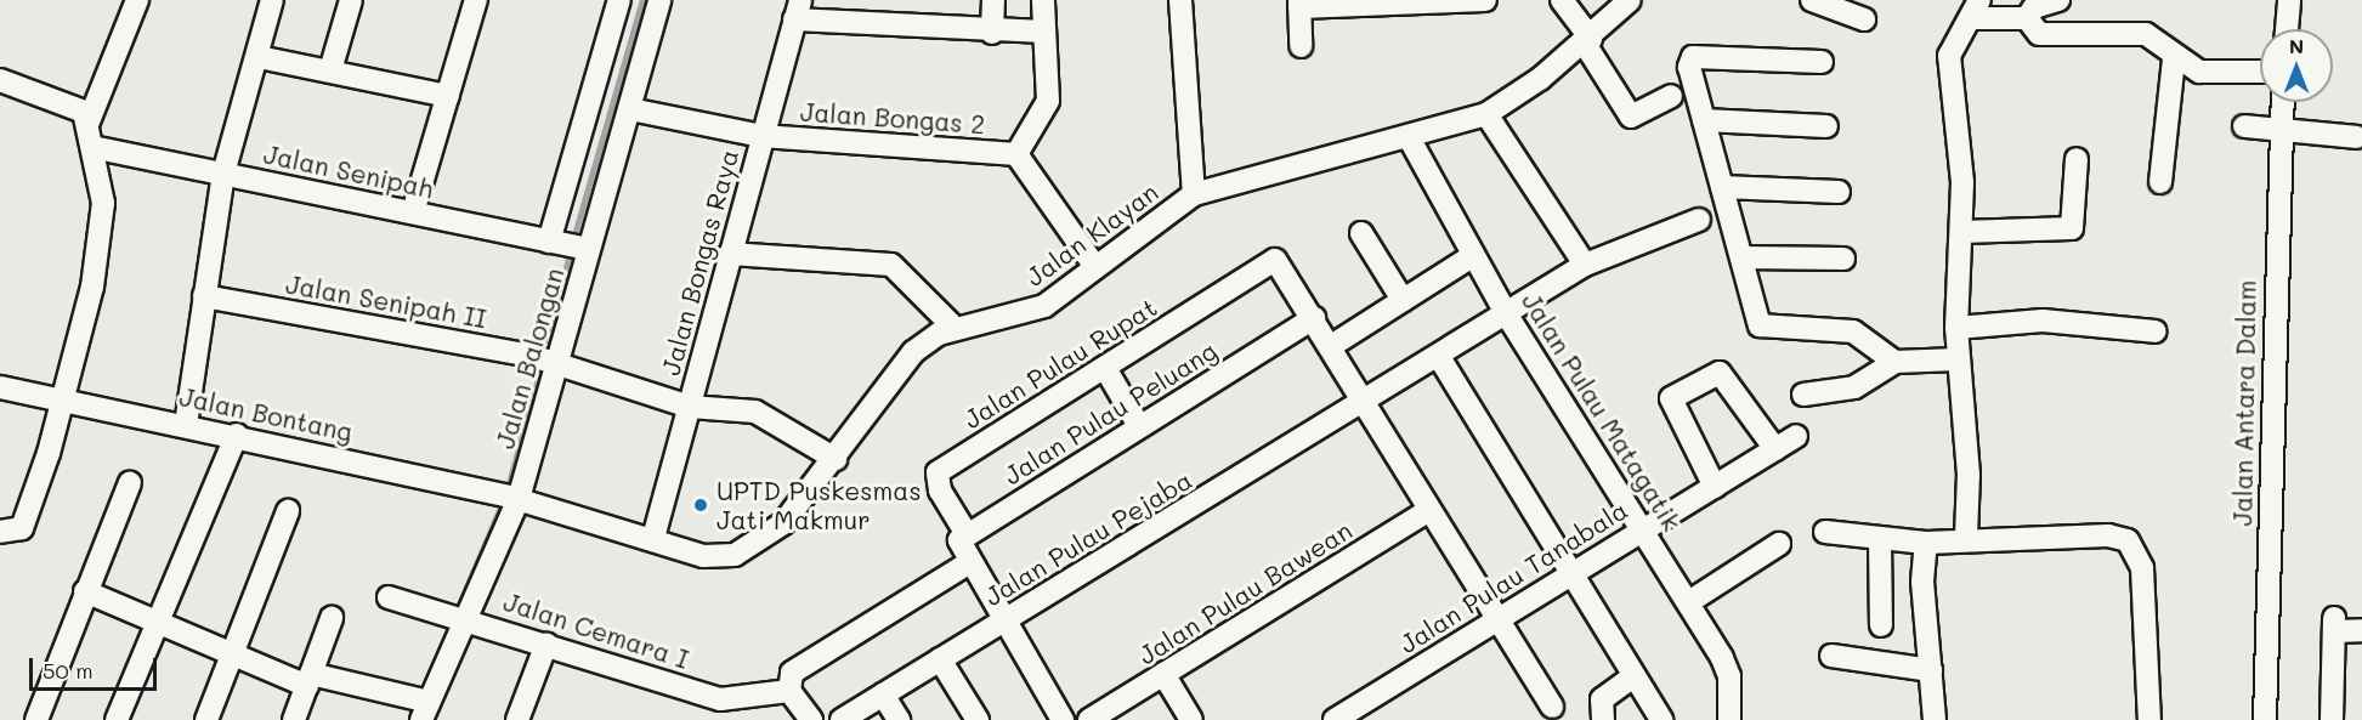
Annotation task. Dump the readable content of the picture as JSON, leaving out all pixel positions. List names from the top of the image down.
{
  "streets": {
    "street": [
      "Jalan Bongas 2",
      "Jalan Senipah",
      "Jalan Klayan",
      "Jalan Bongas Raya",
      "Jalan Senipah II",
      "Jalan Balongan",
      "Jalan Pulau Rupat",
      "Jalan Antara Dalam",
      "Jalan Pulau Matagatik",
      "Jalan Pulau Peluang",
      "Jalan Bontang",
      "Jalan Pulau Pejaba",
      "Jalan Pulau Tanabala",
      "Jalan Pulau Bawean",
      "Jalan Cemara I"
    ]
  },
  "crossings": [
    ["Jalan Bongas 2", "Jalan Klayan"],
    ["Jalan Bongas 2", "Jalan Bongas Raya"],
    ["Jalan Bongas 2", "Jalan Balongan"],
    ["Jalan Senipah", "Jalan Balongan"],
    ["Jalan Klayan", "Jalan Bongas Raya"],
    ["Jalan Klayan", "Jalan Senipah II"],
    ["Jalan Klayan", "Jalan Balongan"],
    ["Jalan Klayan", "Jalan Pulau Matagatik"],
    ["Jalan Klayan", "Jalan Bontang"],
    ["Jalan Bongas Raya", "Jalan Senipah II"],
    ["Jalan Senipah II", "Jalan Balongan"],
    ["Jalan Balongan", "Jalan Bontang"],
    ["Jalan Balongan", "Jalan Cemara I"],
    ["Jalan Pulau Rupat", "Jalan Pulau Peluang"],
    ["Jalan Pulau Matagatik", "Jalan Pulau Pejaba"],
    ["Jalan Pulau Matagatik", "Jalan Pulau Tanabala"]
  ],
  "places": ["UPTD Puskesmas Jati Makmur"],
  "scale_bar": "50 m",
  "north": "top"
}
